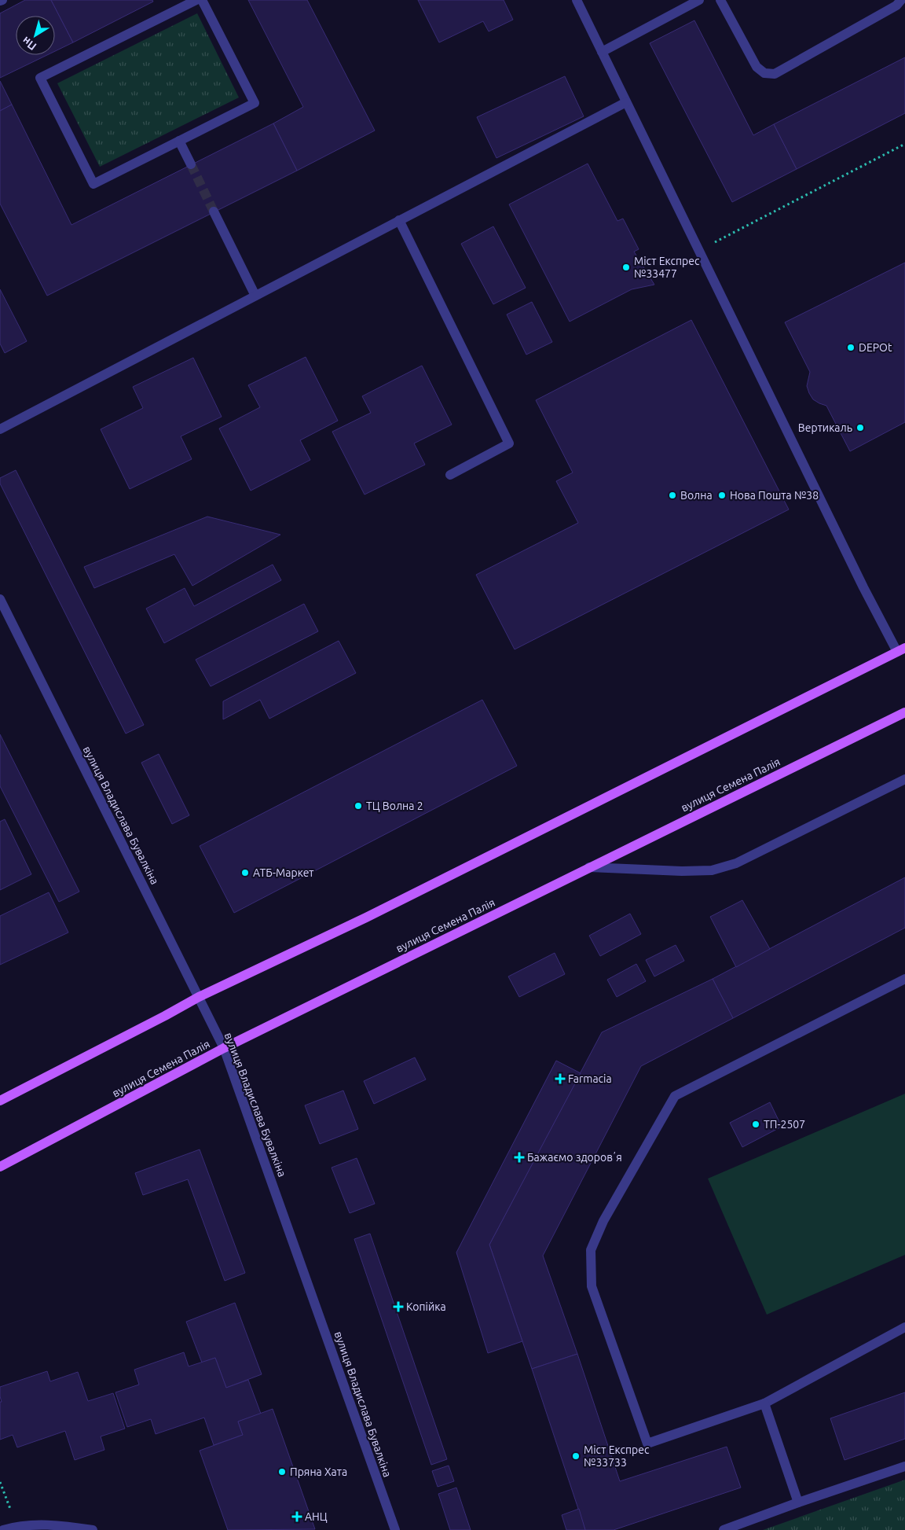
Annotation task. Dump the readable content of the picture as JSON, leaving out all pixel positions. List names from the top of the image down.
{
  "streets": {
    "main road": ["вулиця Семена Палія"],
    "street": ["вулиця Владислава Бувалкіна"]
  },
  "crossings": [
    ["вулиця Семена Палія", "вулиця Владислава Бувалкіна"]
  ],
  "places": {
    "other": [
      "Міст Експрес №33477",
      "DEPOt",
      "Вертикаль",
      "Волна",
      "Нова Пошта №38",
      "ТЦ Волна 2",
      "АТБ-Маркет",
      "ТП-2507",
      "Міст Експрес №33733",
      "Пряна Хата"
    ],
    "health": [
      "Farmacia",
      "Бажаємо здоровʼя",
      "Копійка",
      "АНЦ"
    ]
  },
  "north": "bottom left"
}
